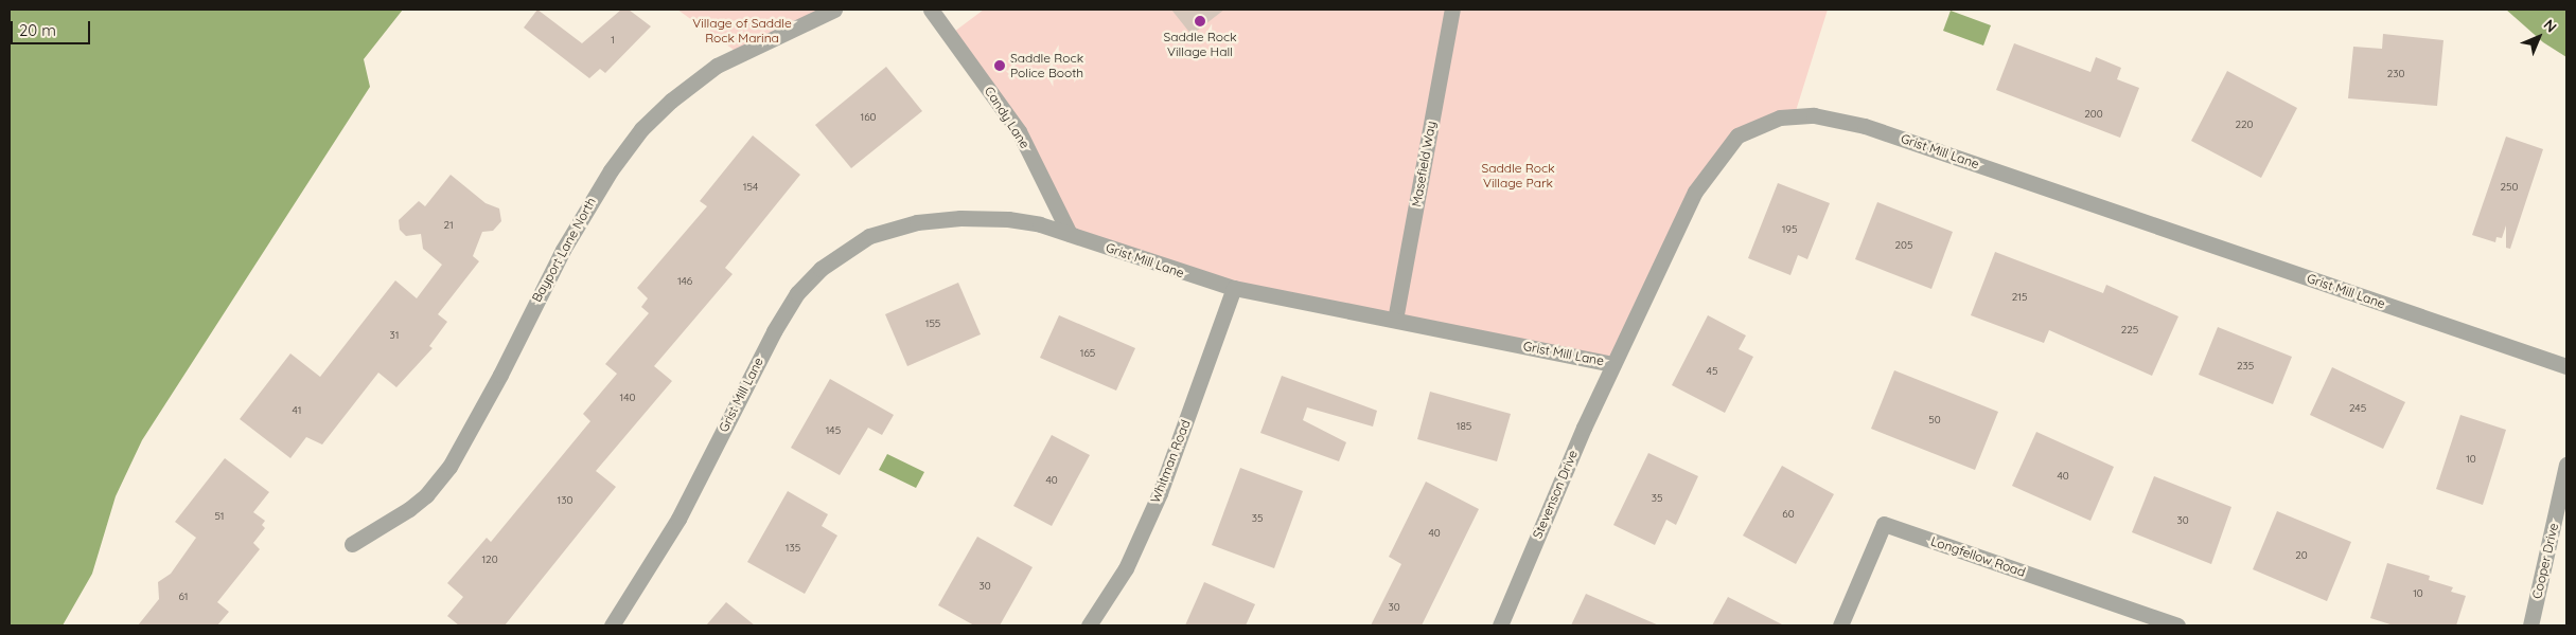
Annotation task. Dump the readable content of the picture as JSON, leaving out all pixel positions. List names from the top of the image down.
{
  "streets": {
    "street": [
      "Candy Lane",
      "Grist Mill Lane",
      "Masefield Way",
      "Bayport Lane North",
      "Whitman Road",
      "Stevenson Drive",
      "Longfellow Road",
      "Cooper Drive"
    ]
  },
  "crossings": [
    ["Candy Lane", "Grist Mill Lane"],
    ["Grist Mill Lane", "Masefield Way"],
    ["Grist Mill Lane", "Whitman Road"],
    ["Grist Mill Lane", "Stevenson Drive"]
  ],
  "parks": ["Village of Saddle Rock Marina", "Saddle Rock Village Park"],
  "places": ["Saddle Rock Village Hall", "Saddle Rock Police Booth"],
  "house_numbers": [
    "1",
    "230",
    "200",
    "160",
    "220",
    "154",
    "250",
    "21",
    "195",
    "205",
    "146",
    "215",
    "155",
    "225",
    "31",
    "165",
    "235",
    "45",
    "140",
    "245",
    "41",
    "50",
    "185",
    "145",
    "10",
    "40",
    "40",
    "35",
    "130",
    "60",
    "51",
    "35",
    "30",
    "40",
    "135",
    "20",
    "120",
    "30",
    "10",
    "61",
    "30"
  ],
  "scale_bar": "20 m",
  "north": "top right"
}
